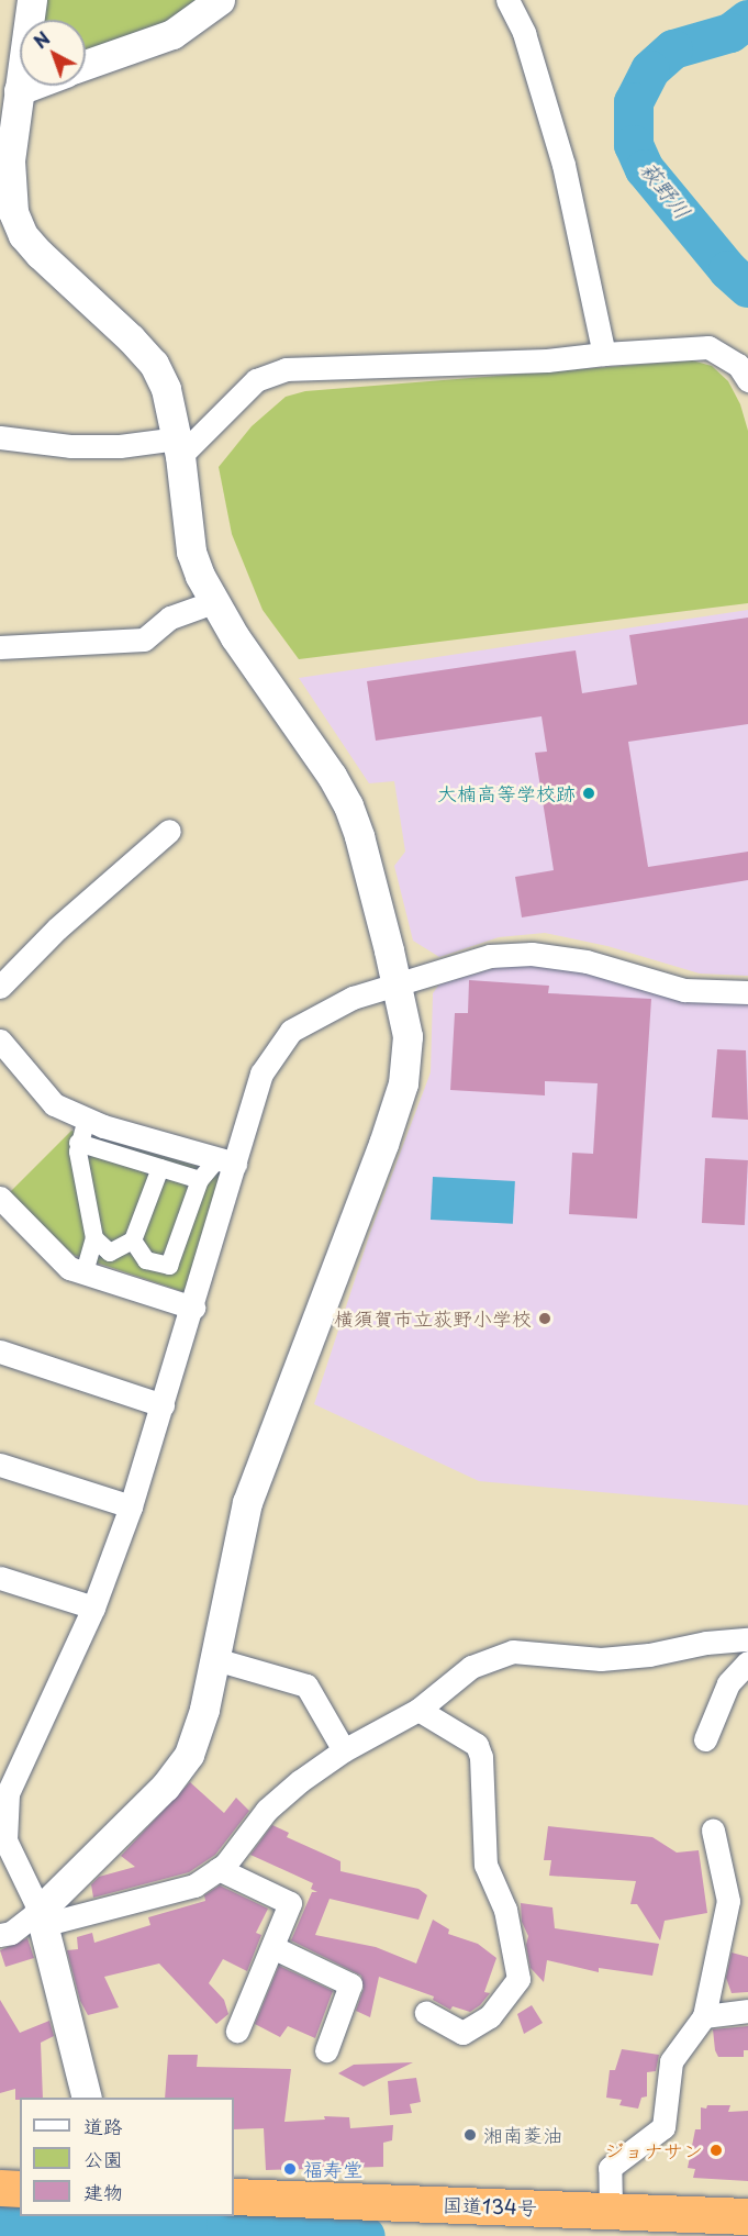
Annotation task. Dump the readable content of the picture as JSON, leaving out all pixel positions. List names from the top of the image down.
{
  "streets": {
    "highway": ["国道134号"]
  },
  "water": ["萩野川"],
  "places": [
    "大楠高等学校跡",
    "横須賀市立荻野小学校",
    "湘南菱油",
    "ジョナサン",
    "福寿堂"
  ],
  "legend": ["道路", "公園", "建物"],
  "north": "top left"
}
